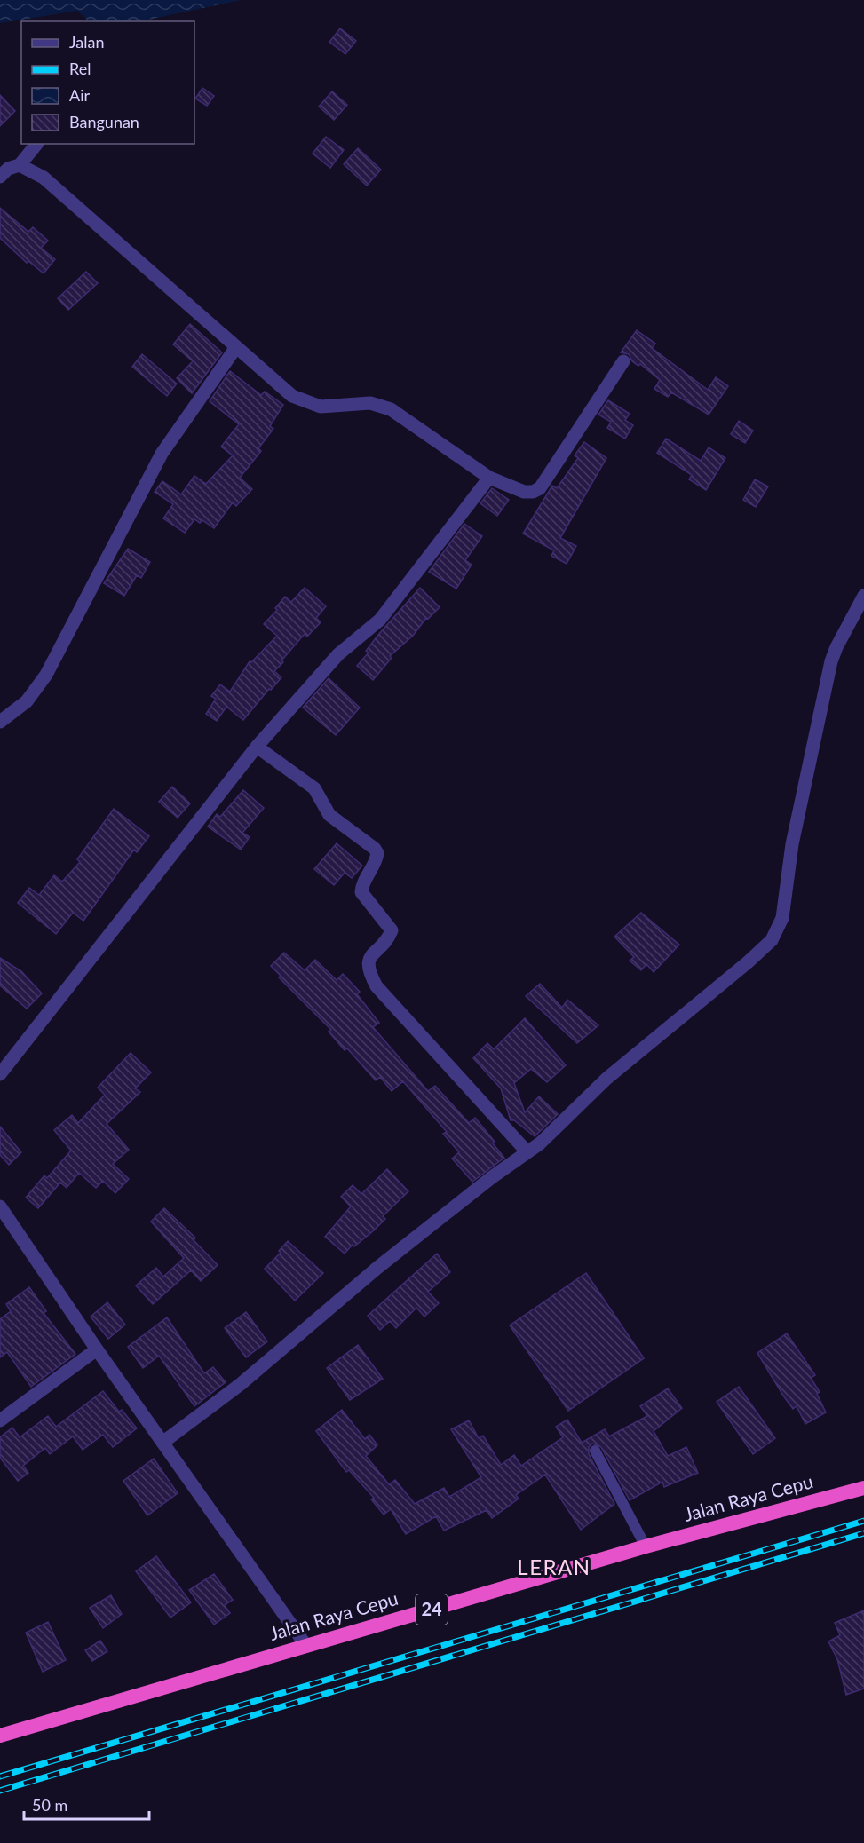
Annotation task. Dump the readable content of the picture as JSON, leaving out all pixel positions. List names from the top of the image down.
{
  "streets": {
    "highway": ["Jalan Raya Cepu", "24"]
  },
  "districts": ["LERAN"],
  "legend": [
    "Jalan",
    "Rel",
    "Air",
    "Bangunan"
  ],
  "scale_bar": "50 m"
}
